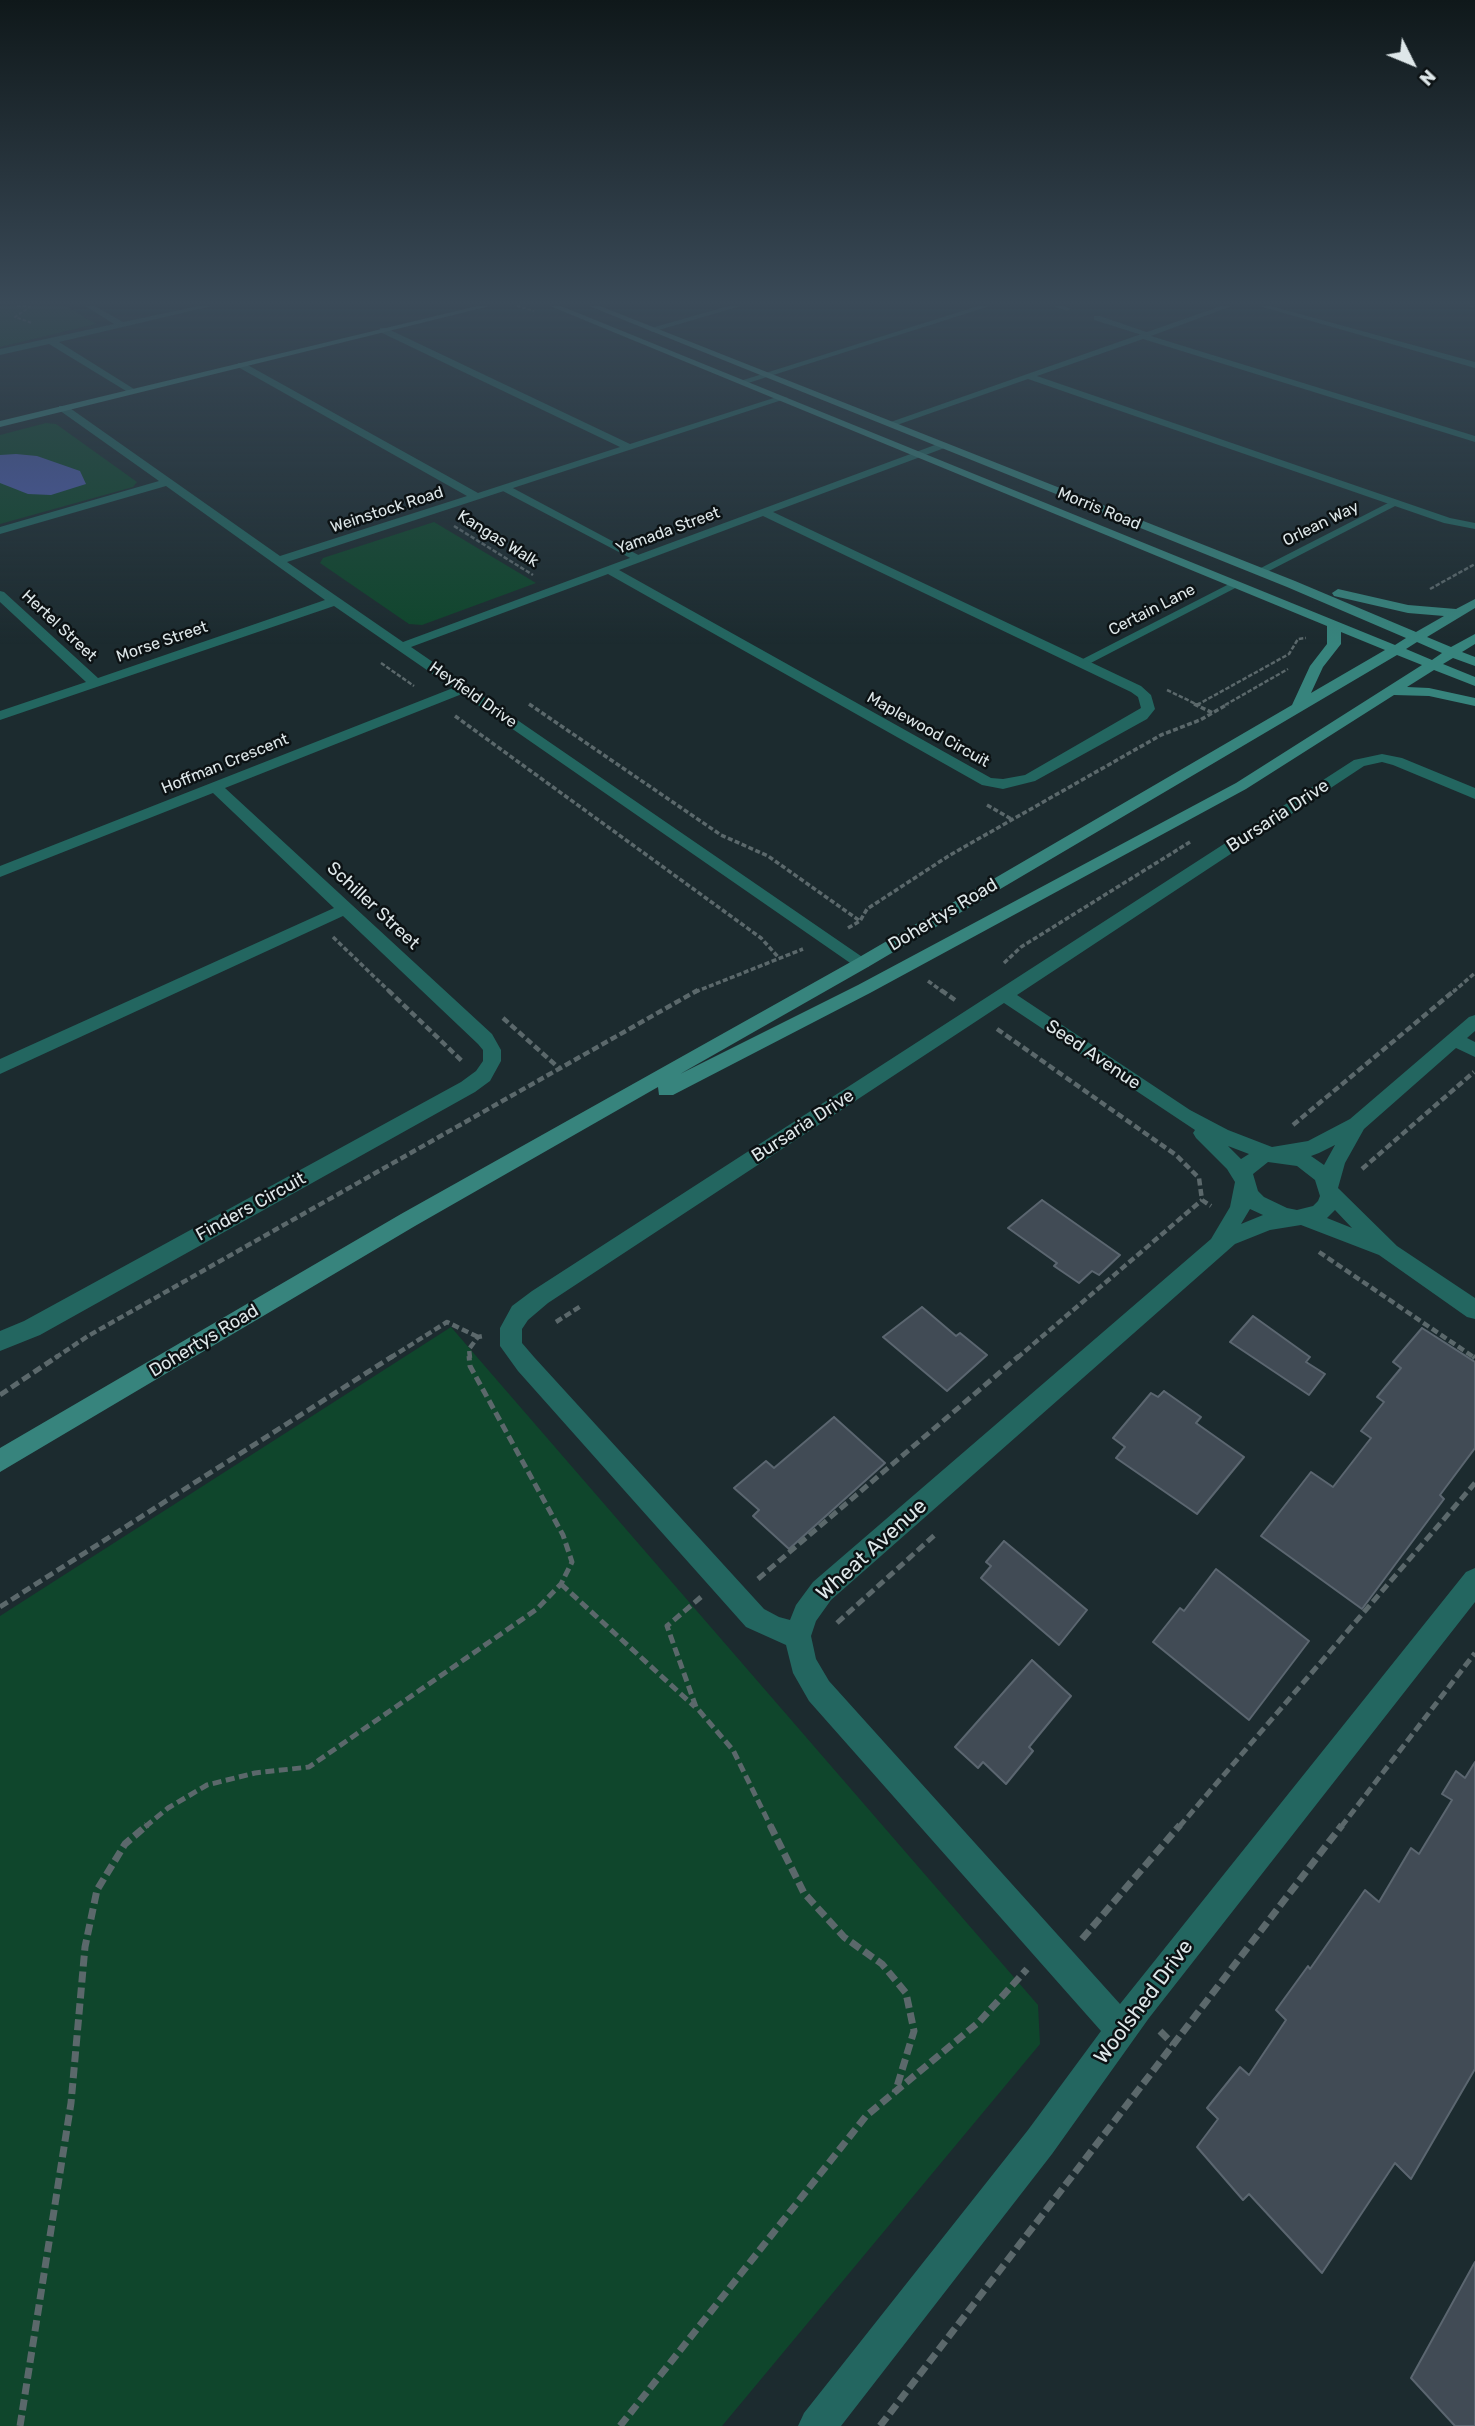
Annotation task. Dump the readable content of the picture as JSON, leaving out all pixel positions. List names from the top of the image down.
{
  "streets": {
    "street": [
      "Morris Road",
      "Weinstock Road",
      "Yamada Street",
      "Hertel Street",
      "Morse Street",
      "Heyfield Drive",
      "Maplewood Circuit",
      "Hoffman Crescent",
      "Bursaria Drive",
      "Schiller Street",
      "Dohertys Road",
      "Seed Avenue",
      "Finders Circuit",
      "Wheat Avenue",
      "Woolshed Drive"
    ],
    "lane": ["Orlean Way", "Certain Lane"],
    "path": ["Kangas Walk"]
  },
  "crossings": [
    ["Morris Road", "Orlean Way"],
    ["Morris Road", "Yamada Street"],
    ["Morris Road", "Certain Lane"],
    ["Morris Road", "Dohertys Road"],
    ["Weinstock Road", "Heyfield Drive"],
    ["Yamada Street", "Heyfield Drive"],
    ["Yamada Street", "Maplewood Circuit"],
    ["Certain Lane", "Maplewood Circuit"],
    ["Hertel Street", "Morse Street"],
    ["Morse Street", "Heyfield Drive"],
    ["Heyfield Drive", "Hoffman Crescent"],
    ["Heyfield Drive", "Dohertys Road"],
    ["Hoffman Crescent", "Schiller Street"],
    ["Bursaria Drive", "Seed Avenue"],
    ["Schiller Street", "Finders Circuit"],
    ["Seed Avenue", "Wheat Avenue"]
  ],
  "north": "bottom right"
}
